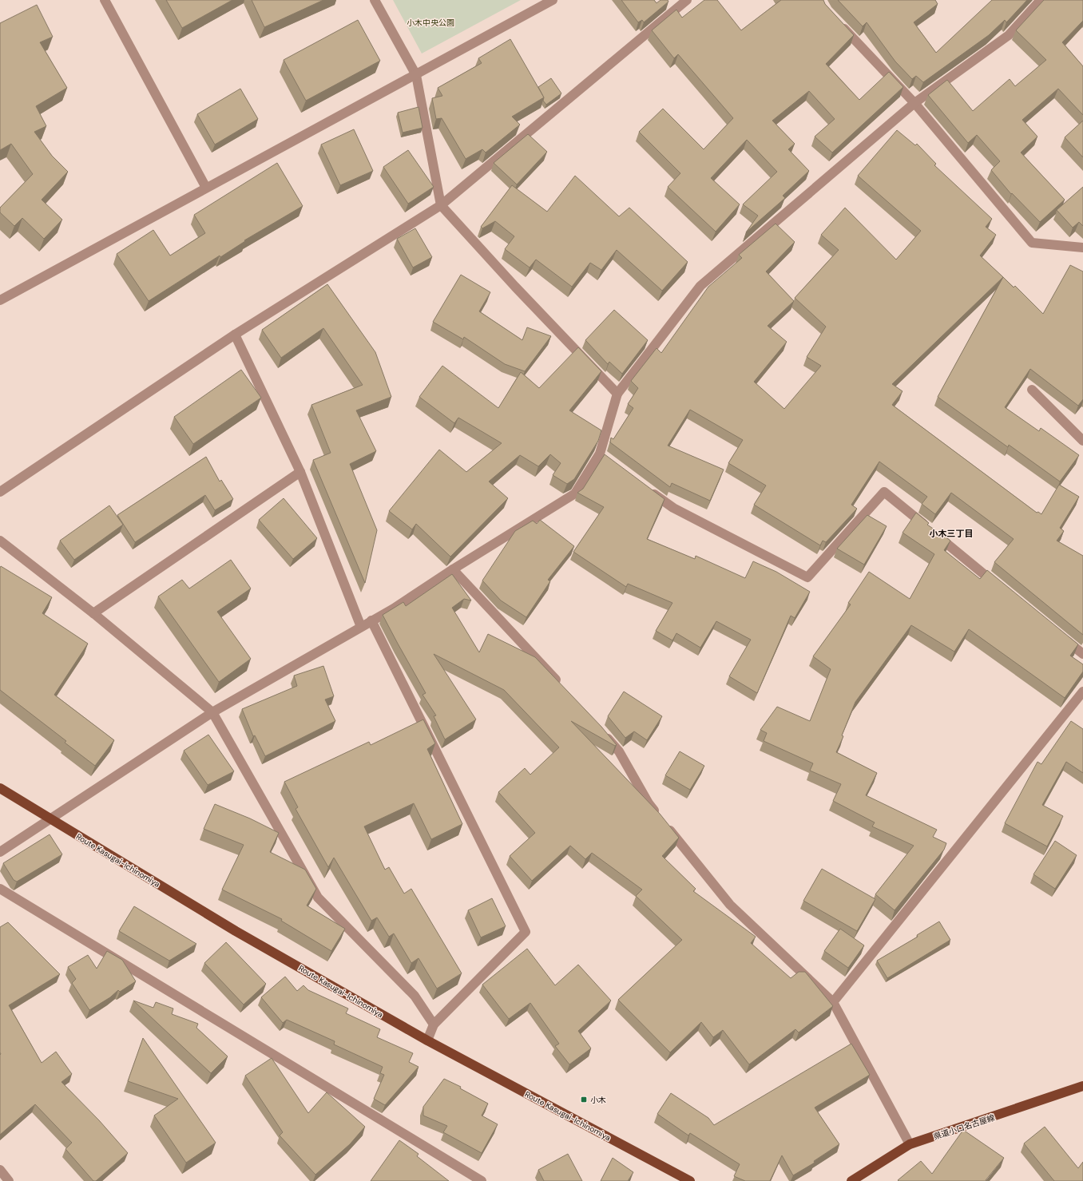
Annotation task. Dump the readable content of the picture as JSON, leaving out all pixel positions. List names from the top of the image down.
{
  "streets": {
    "main road": ["Route Kasugai-Ichinomiya", "県道小口名古屋線"]
  },
  "districts": ["小木三丁目"],
  "parks": ["小木中央公園"],
  "places": {
    "transit": ["小木"]
  }
}
